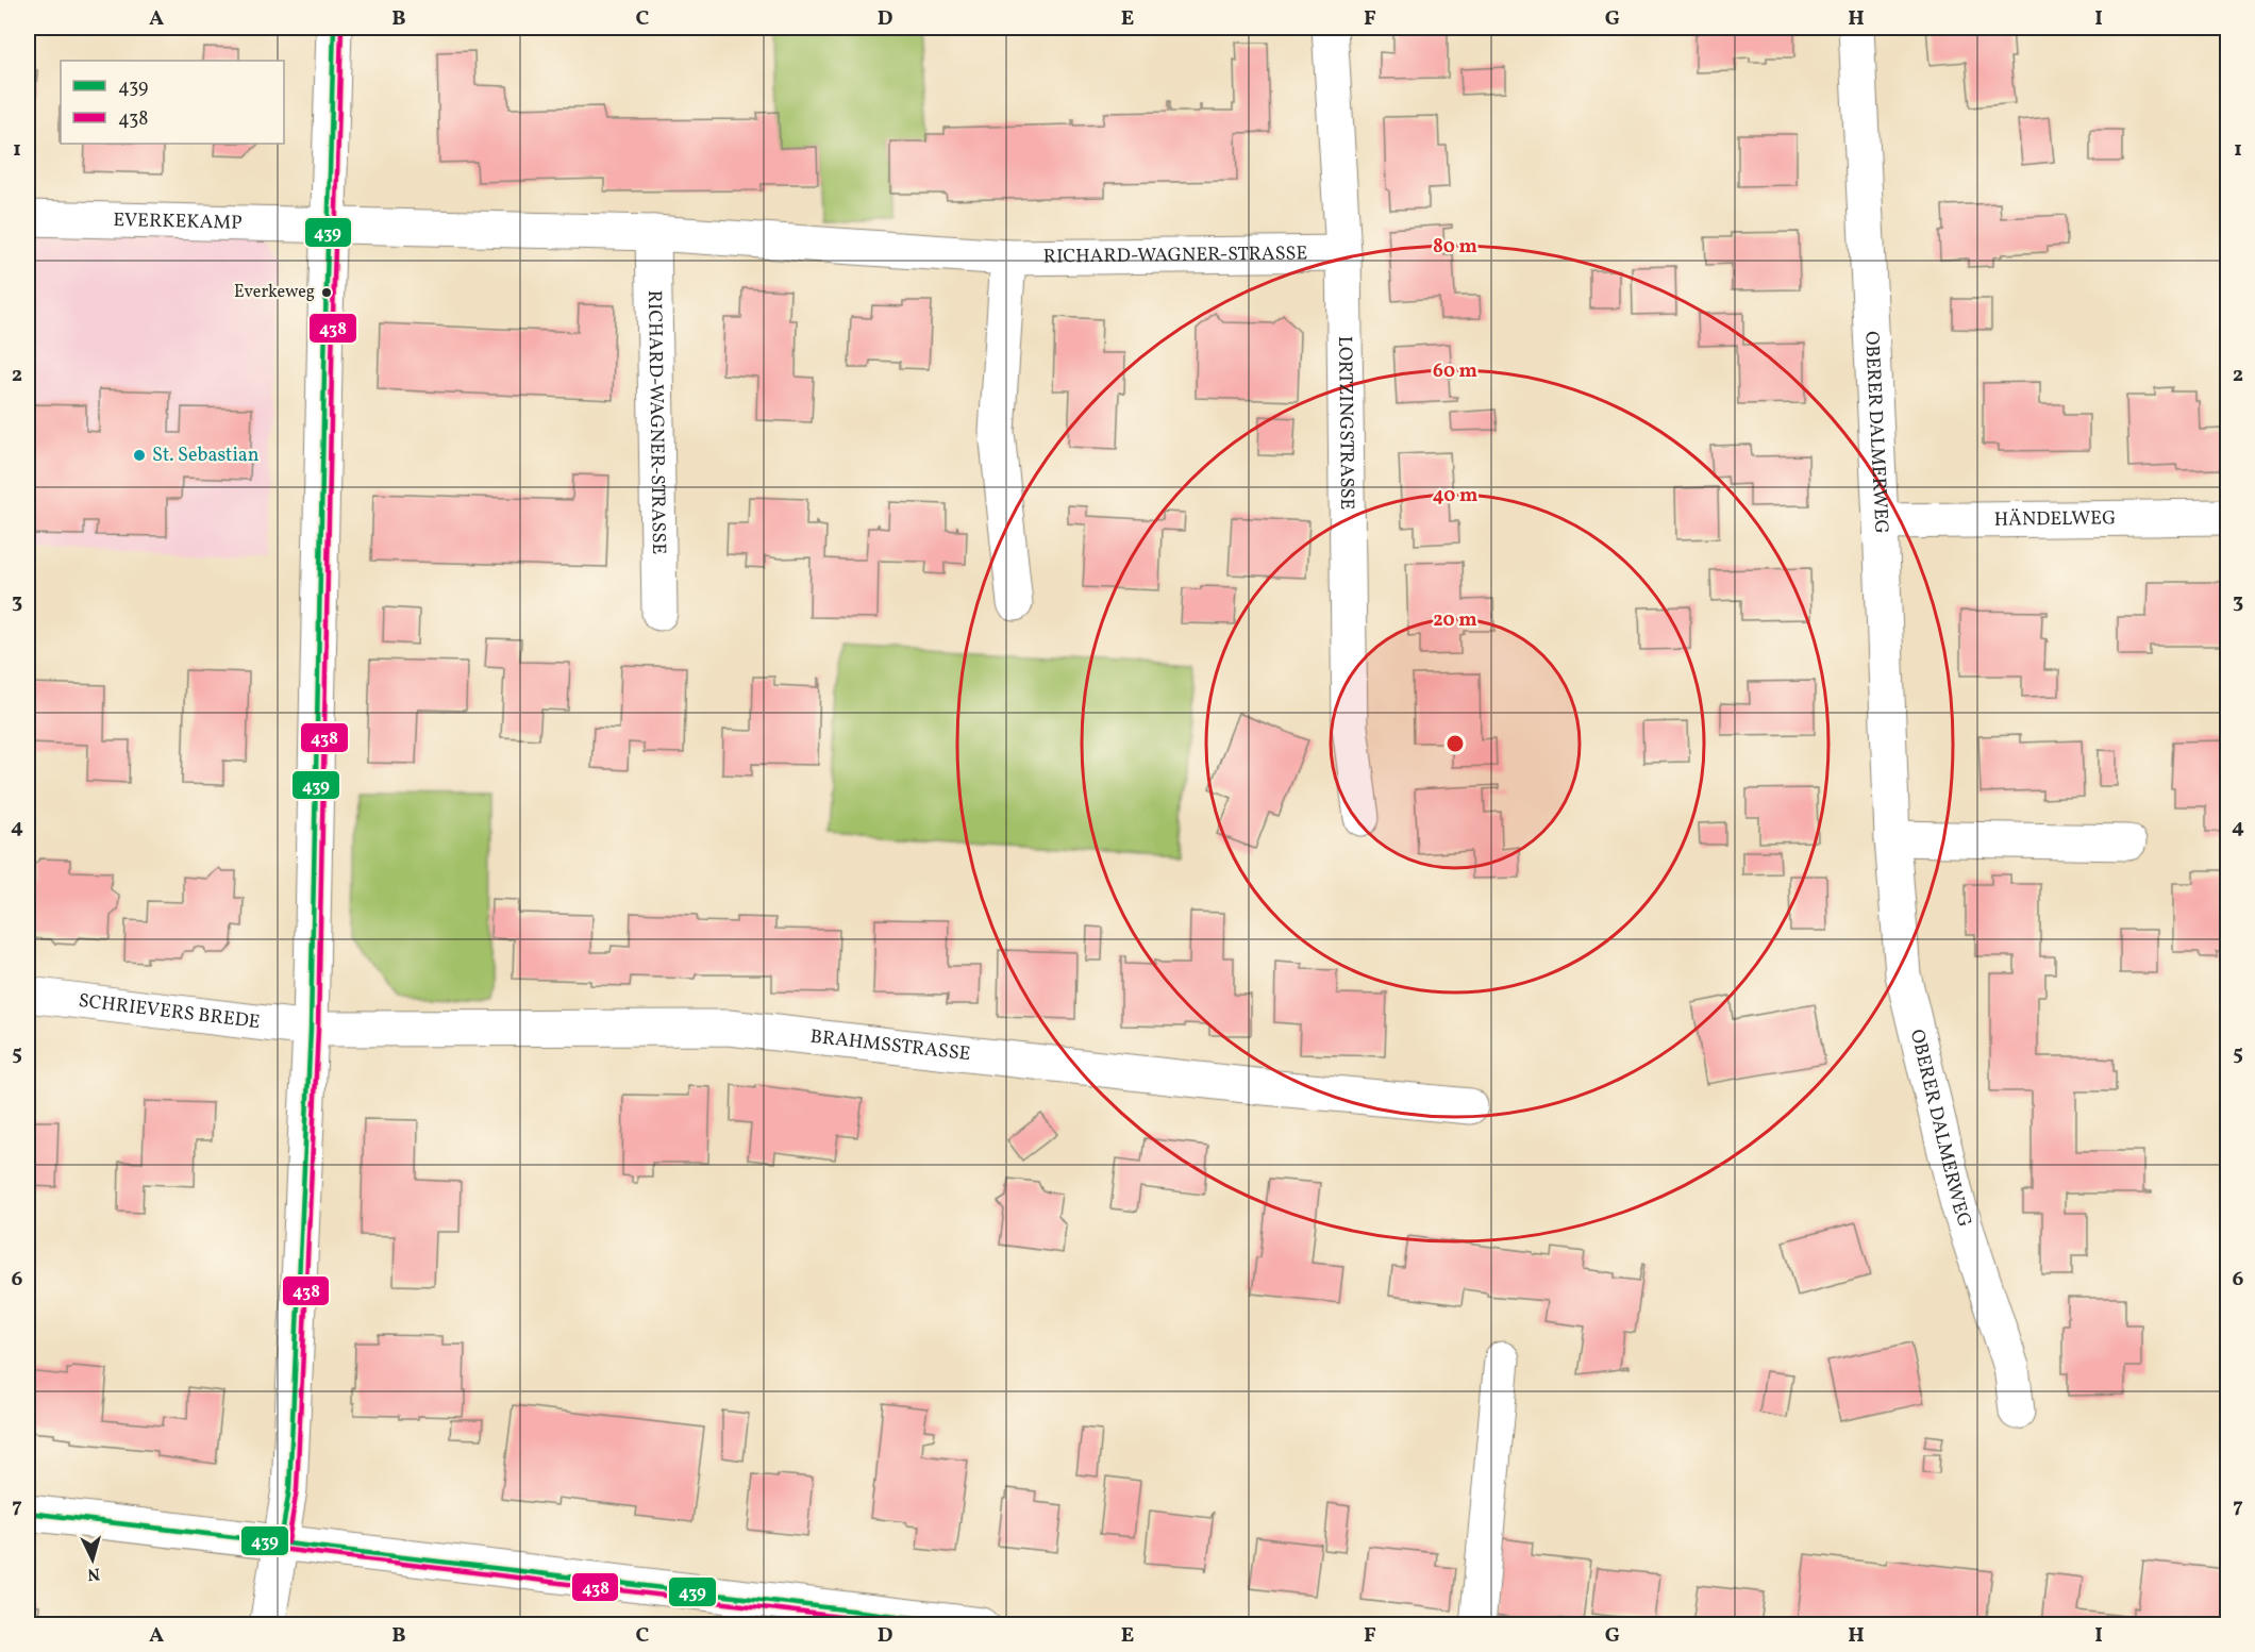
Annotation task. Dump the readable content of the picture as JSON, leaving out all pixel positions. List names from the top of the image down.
{
  "streets": {
    "street": [
      "EVERKEKAMP",
      "RICHARD-WAGNER-STRASSE",
      "LORTZINGSTRASSE",
      "OBERER DALMERWEG",
      "HÄNDELWEG",
      "SCHRIEVERS BREDE",
      "BRAHMSSTRASSE"
    ]
  },
  "crossings": [
    ["EVERKEKAMP", "RICHARD-WAGNER-STRASSE"],
    ["RICHARD-WAGNER-STRASSE", "LORTZINGSTRASSE"],
    ["OBERER DALMERWEG", "HÄNDELWEG"],
    ["SCHRIEVERS BREDE", "BRAHMSSTRASSE"]
  ],
  "places": ["Everkeweg", "St. Sebastian"],
  "lines": ["transit line 439", "transit line 438"],
  "legend": ["439", "438"],
  "north": "bottom",
  "grid": {
    "columns": [
      "A",
      "B",
      "C",
      "D",
      "E",
      "F",
      "G",
      "H",
      "I"
    ],
    "rows": [
      "1",
      "2",
      "3",
      "4",
      "5",
      "6",
      "7"
    ]
  },
  "rings": [
    "80 m",
    "60 m",
    "40 m",
    "20 m"
  ]
}
